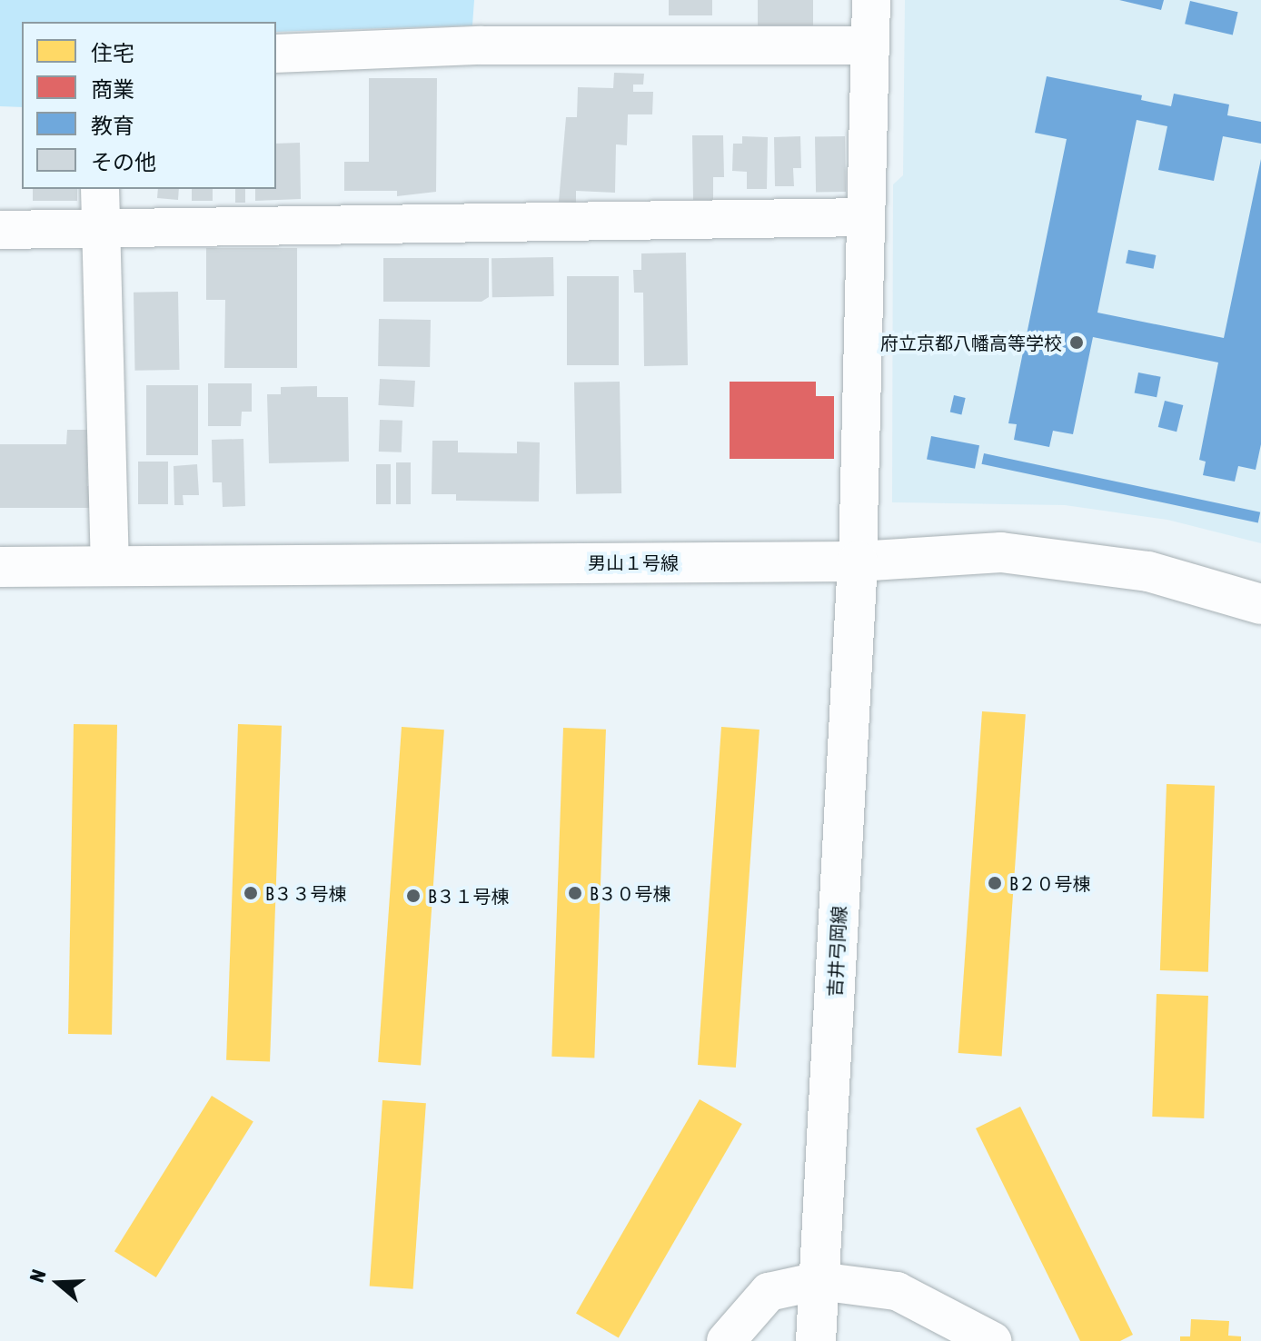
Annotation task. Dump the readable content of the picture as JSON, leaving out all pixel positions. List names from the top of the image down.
{
  "streets": {
    "street": ["男山１号線", "吉井弓岡線"]
  },
  "crossings": [
    ["男山１号線", "吉井弓岡線"]
  ],
  "places": [
    "府立京都八幡高等学校",
    "B２０号棟",
    "B３３号棟",
    "B３０号棟",
    "B３１号棟"
  ],
  "legend": [
    "住宅",
    "商業",
    "教育",
    "その他"
  ],
  "north": "left"
}
